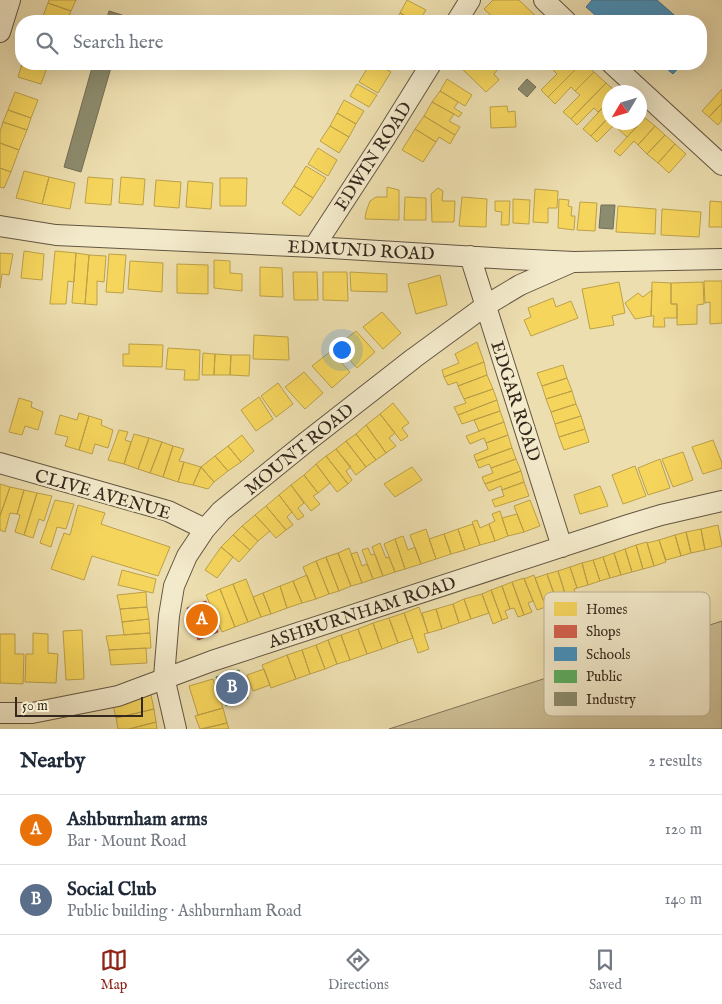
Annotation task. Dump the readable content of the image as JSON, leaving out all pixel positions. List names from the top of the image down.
{
  "streets": {
    "street": [
      "EDWIN ROAD",
      "EDMUND ROAD",
      "EDGAR ROAD",
      "MOUNT ROAD",
      "CLIVE AVENUE",
      "ASHBURNHAM ROAD"
    ]
  },
  "crossings": [
    ["EDWIN ROAD", "EDMUND ROAD"],
    ["EDMUND ROAD", "EDGAR ROAD"],
    ["EDMUND ROAD", "MOUNT ROAD"],
    ["EDGAR ROAD", "MOUNT ROAD"],
    ["EDGAR ROAD", "ASHBURNHAM ROAD"],
    ["MOUNT ROAD", "CLIVE AVENUE"],
    ["MOUNT ROAD", "ASHBURNHAM ROAD"]
  ],
  "legend": [
    "Homes",
    "Shops",
    "Schools",
    "Public",
    "Industry"
  ],
  "scale_bar": "50 m",
  "north": "bottom left",
  "page": {
    "search": "Search here",
    "pins": ["A", "B"],
    "scale": "50 m",
    "heading": ["Nearby", "2 results"],
    "list": [
      {
        "mark": "A",
        "name": "Ashburnham arms",
        "note": "Bar · Mount Road",
        "value": "120 m"
      },
      {
        "mark": "B",
        "name": "Social Club",
        "note": "Public building · Ashburnham Road",
        "value": "140 m"
      }
    ],
    "nav": ["Map", "Directions", "Saved"]
  }
}
